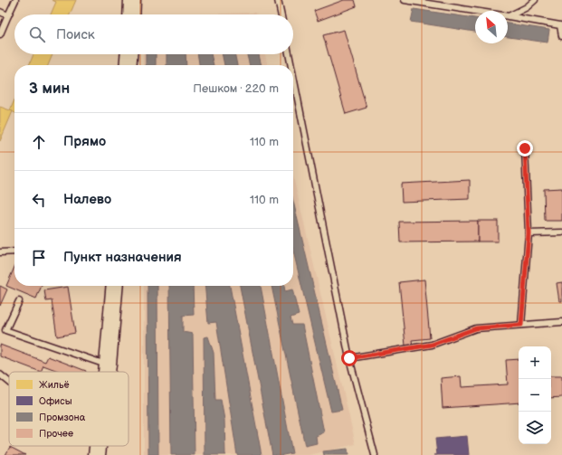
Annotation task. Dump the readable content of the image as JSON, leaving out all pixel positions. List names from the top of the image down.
{
  "legend": [
    "Жильё",
    "Офисы",
    "Промзона",
    "Прочее"
  ],
  "north": "top left",
  "page": {
    "search": "Поиск",
    "heading": ["3 мин", "Пешком · 220 m"],
    "list": [
      ["Прямо", "110 m"],
      ["Налево", "110 m"],
      "Пункт назначения"
    ],
    "map_buttons": ["+", "−"]
  }
}
